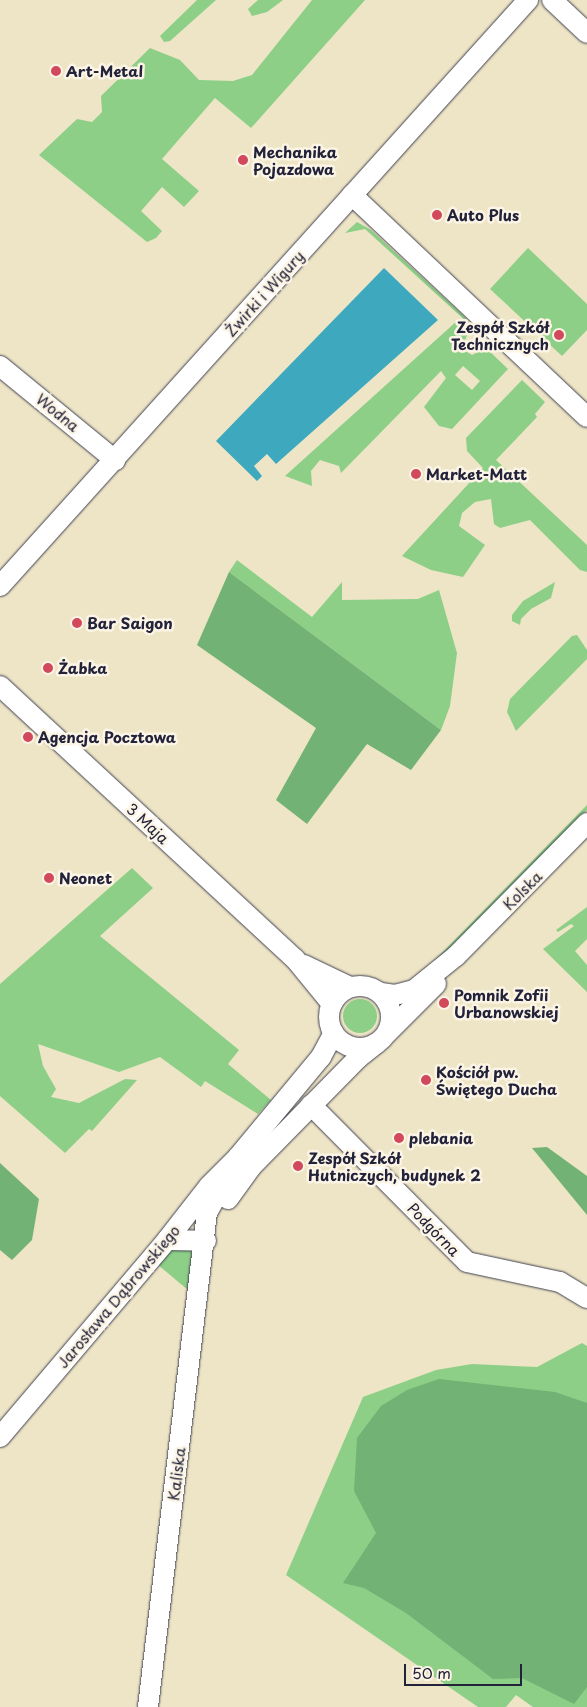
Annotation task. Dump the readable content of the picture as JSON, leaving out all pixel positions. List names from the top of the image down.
{
  "streets": {
    "street": [
      "Żwirki i Wigury",
      "Wodna",
      "3 Maja",
      "Kolska",
      "Podgórna",
      "Jarosława Dąbrowskiego",
      "Kaliska"
    ]
  },
  "crossings": [
    ["Żwirki i Wigury", "Wodna"],
    ["3 Maja", "Kolska"],
    ["3 Maja", "Jarosława Dąbrowskiego"],
    ["Kolska", "Jarosława Dąbrowskiego"],
    ["Jarosława Dąbrowskiego", "Kaliska"]
  ],
  "places": [
    "Art-Metal",
    "Mechanika Pojazdowa",
    "Auto Plus",
    "Zespół Szkół Technicznych",
    "Market-Matt",
    "Bar Saigon",
    "Żabka",
    "Agencja Pocztowa",
    "Neonet",
    "Pomnik Zofii Urbanowskiej",
    "Kościół pw. Świętego Ducha",
    "plebania",
    "Zespół Szkół Hutniczych, budynek 2"
  ],
  "scale_bar": "50 m"
}
